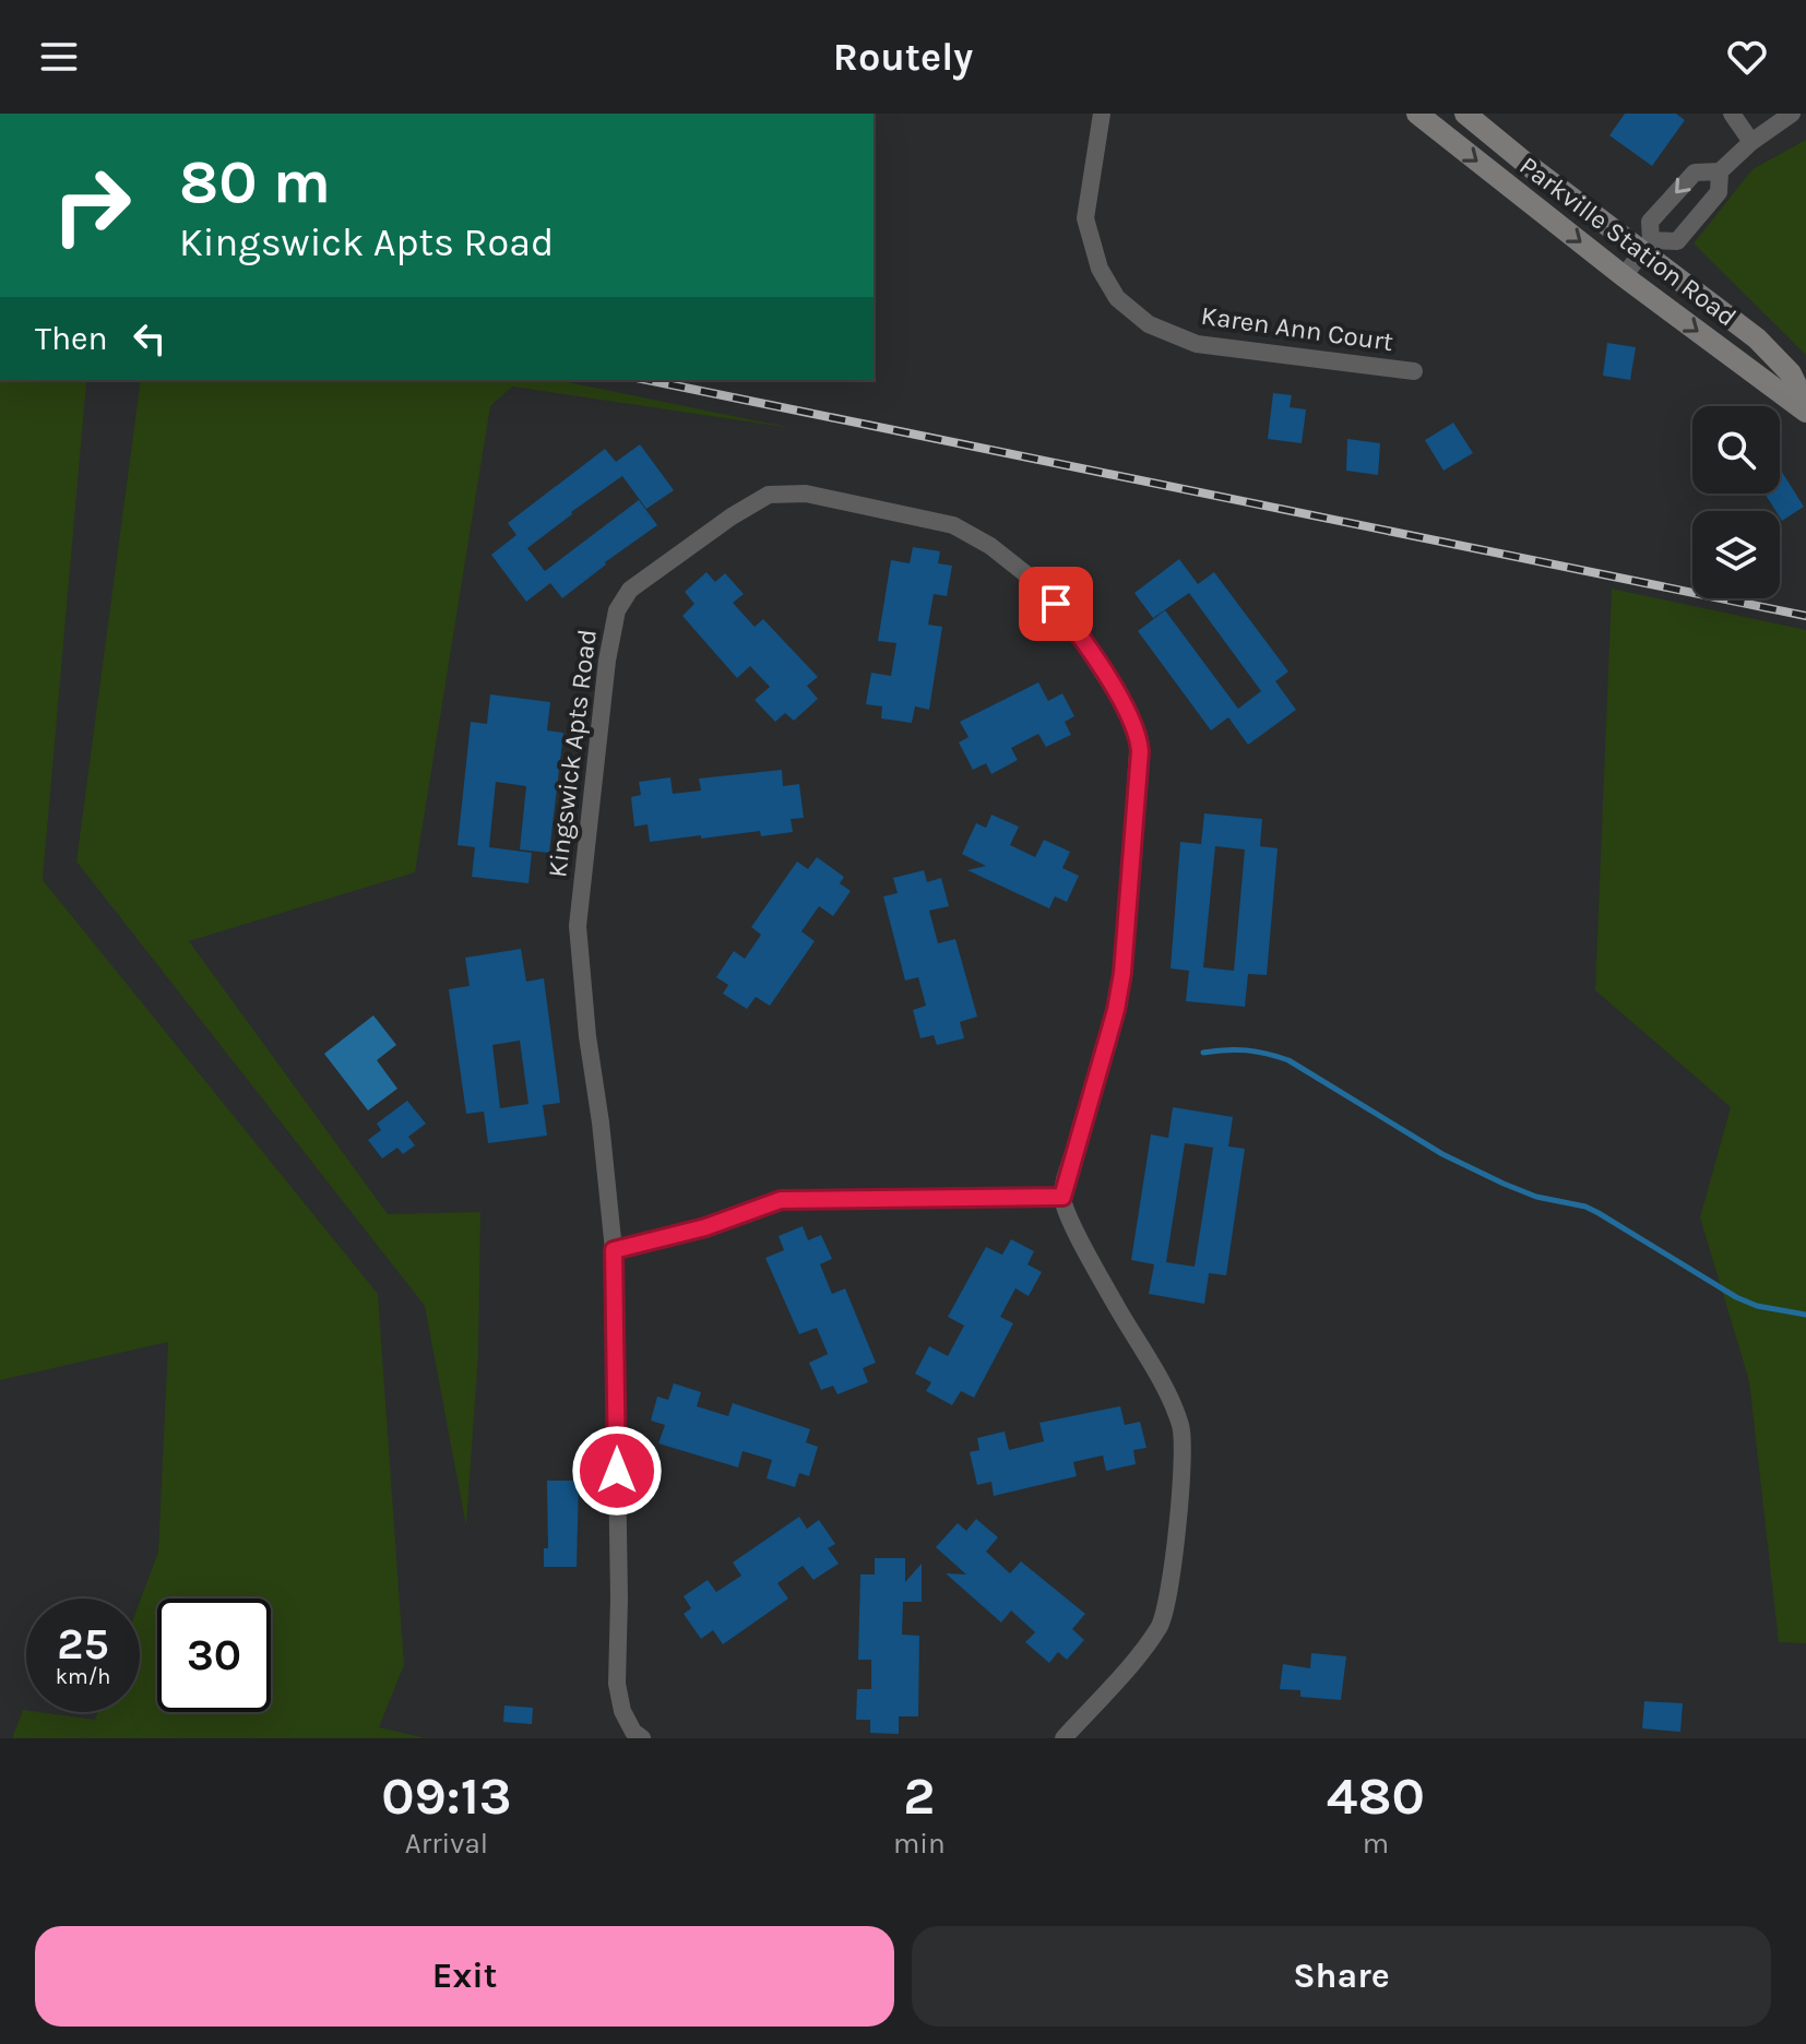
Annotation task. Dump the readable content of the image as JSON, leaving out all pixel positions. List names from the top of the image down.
{
  "streets": {
    "main road": ["Parkville Station Road"],
    "street": ["Karen Ann Court", "Kingswick Apts Road"]
  },
  "page": {
    "header": "Routely",
    "turn": ["80 m", "Kingswick Apts Road"],
    "then": "Then",
    "speed": "25 km/h",
    "limit": "30",
    "eta": [
      "09:13",
      "Arrival",
      "2",
      "min",
      "480",
      "m"
    ],
    "buttons": ["Exit", "Share"]
  }
}
